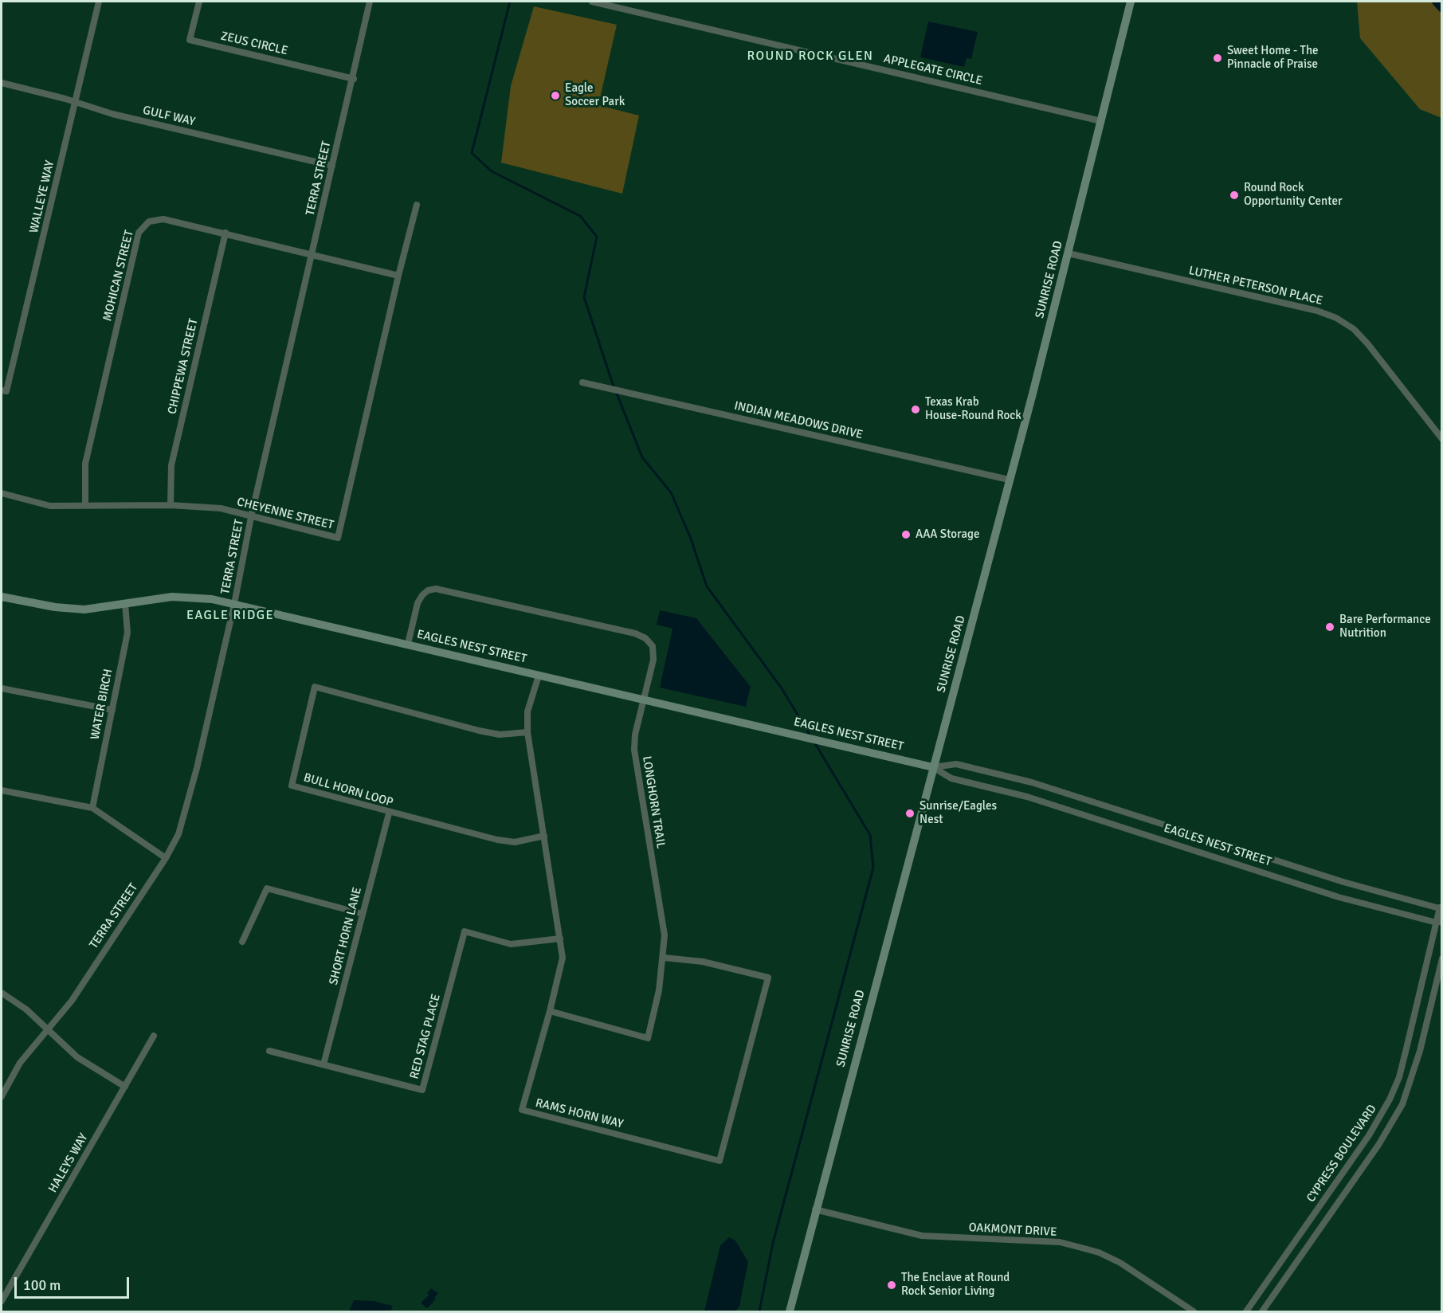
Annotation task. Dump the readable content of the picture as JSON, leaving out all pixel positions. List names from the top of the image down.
{
  "streets": {
    "main road": ["SUNRISE ROAD", "EAGLES NEST STREET"],
    "street": [
      "ZEUS CIRCLE",
      "APPLEGATE CIRCLE",
      "GULF WAY",
      "TERRA STREET",
      "WALLEYE WAY",
      "MOHICAN STREET",
      "LUTHER PETERSON PLACE",
      "CHIPPEWA STREET",
      "INDIAN MEADOWS DRIVE",
      "CHEYENNE STREET",
      "WATER BIRCH",
      "BULL HORN LOOP",
      "LONGHORN TRAIL",
      "SHORT HORN LANE",
      "RED STAG PLACE",
      "RAMS HORN WAY",
      "CYPRESS BOULEVARD",
      "HALEYS WAY",
      "OAKMONT DRIVE"
    ]
  },
  "crossings": [
    ["ZEUS CIRCLE", "TERRA STREET"],
    ["APPLEGATE CIRCLE", "SUNRISE ROAD"],
    ["GULF WAY", "TERRA STREET"],
    ["GULF WAY", "WALLEYE WAY"],
    ["TERRA STREET", "MOHICAN STREET"],
    ["TERRA STREET", "CHEYENNE STREET"],
    ["TERRA STREET", "EAGLES NEST STREET"],
    ["MOHICAN STREET", "CHIPPEWA STREET"],
    ["MOHICAN STREET", "CHEYENNE STREET"],
    ["SUNRISE ROAD", "LUTHER PETERSON PLACE"],
    ["SUNRISE ROAD", "INDIAN MEADOWS DRIVE"],
    ["SUNRISE ROAD", "EAGLES NEST STREET"],
    ["SUNRISE ROAD", "OAKMONT DRIVE"],
    ["CHIPPEWA STREET", "CHEYENNE STREET"],
    ["EAGLES NEST STREET", "WATER BIRCH"],
    ["EAGLES NEST STREET", "LONGHORN TRAIL"],
    ["EAGLES NEST STREET", "RAMS HORN WAY"],
    ["EAGLES NEST STREET", "CYPRESS BOULEVARD"],
    ["BULL HORN LOOP", "SHORT HORN LANE"],
    ["BULL HORN LOOP", "RAMS HORN WAY"],
    ["LONGHORN TRAIL", "RAMS HORN WAY"],
    ["SHORT HORN LANE", "RED STAG PLACE"],
    ["RED STAG PLACE", "RAMS HORN WAY"]
  ],
  "districts": ["ROUND ROCK GLEN", "EAGLE RIDGE"],
  "places": [
    "Sweet Home - The Pinnacle of Praise",
    "Eagle Soccer Park",
    "Round Rock Opportunity Center",
    "Texas Krab House-Round Rock",
    "AAA Storage",
    "Bare Performance Nutrition",
    "Sunrise/Eagles Nest",
    "The Enclave at Round Rock Senior Living"
  ],
  "scale_bar": "100 m"
}
